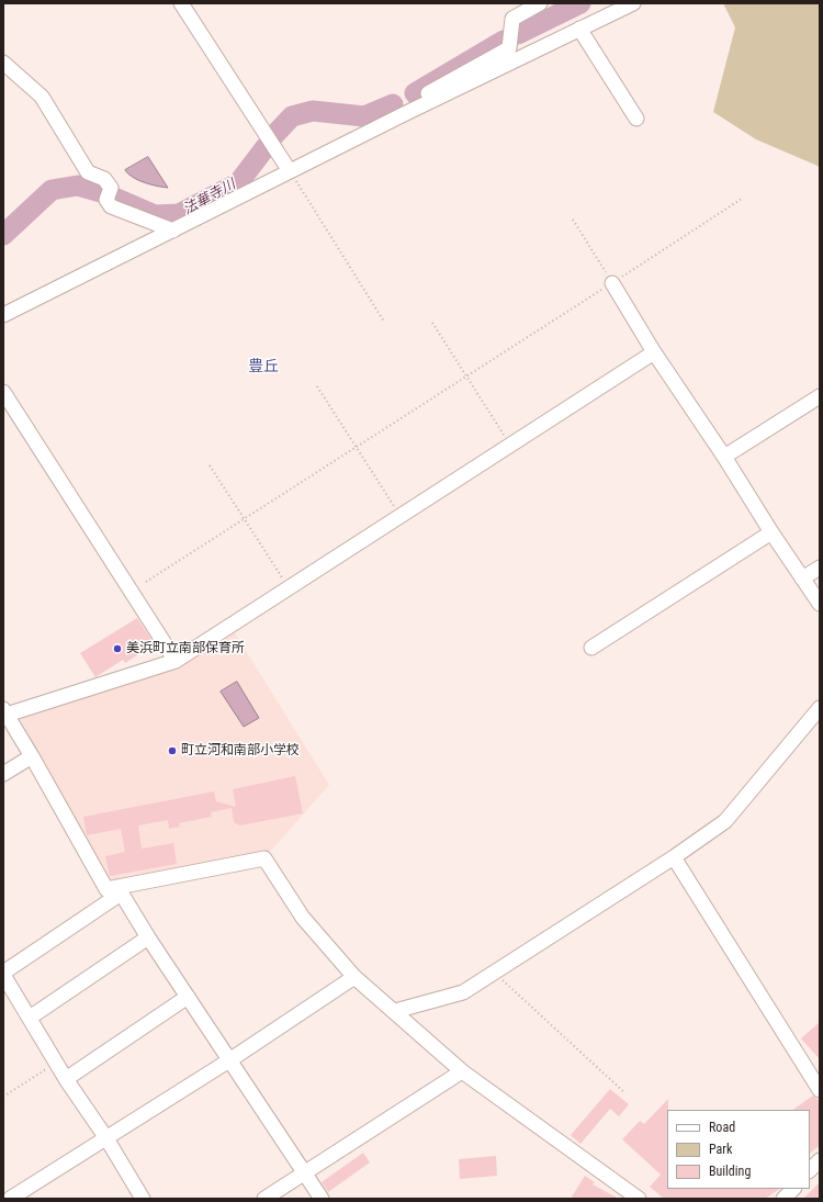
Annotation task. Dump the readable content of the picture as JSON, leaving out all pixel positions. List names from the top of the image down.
{
  "districts": ["豊丘"],
  "water": ["法華寺川"],
  "places": ["美浜町立南部保育所", "町立河和南部小学校"],
  "legend": ["Road", "Park", "Building"]
}
